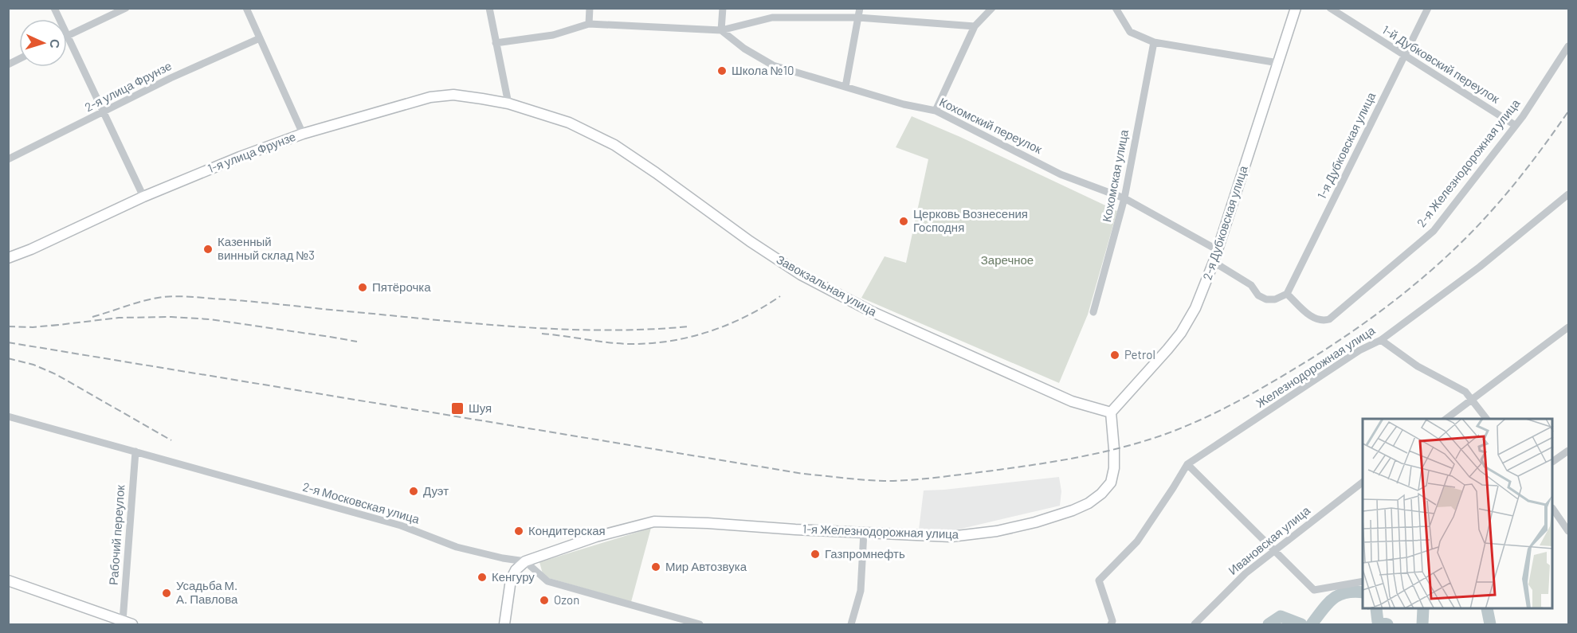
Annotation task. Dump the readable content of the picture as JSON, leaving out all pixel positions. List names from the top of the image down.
{
  "streets": {
    "main road": [
      "1-я улица Фрунзе",
      "2-я Дубковская улица",
      "Завокзальная улица",
      "1-я Железнодорожная улица"
    ],
    "street": [
      "1-й Дубковский переулок",
      "2-я улица Фрунзе",
      "Кохомский переулок",
      "1-я Дубковская улица",
      "2-я Железнодорожная улица",
      "Кохомская улица",
      "Железнодорожная улица",
      "2-я Московская улица",
      "Рабочий переулок",
      "Ивановская улица"
    ]
  },
  "crossings": [
    ["1-й Дубковский переулок", "1-я Дубковская улица"],
    ["1-й Дубковский переулок", "2-я Железнодорожная улица"],
    ["Кохомский переулок", "Кохомская улица"],
    ["Кохомский переулок", "2-я Дубковская улица"],
    ["1-я Дубковская улица", "2-я Железнодорожная улица"],
    ["1-я улица Фрунзе", "Завокзальная улица"],
    ["2-я Дубковская улица", "Завокзальная улица"],
    ["2-я Дубковская улица", "1-я Железнодорожная улица"],
    ["Завокзальная улица", "1-я Железнодорожная улица"],
    ["2-я Московская улица", "1-я Железнодорожная улица"],
    ["2-я Московская улица", "Рабочий переулок"]
  ],
  "parks": ["Заречное"],
  "places": {
    "other": [
      "Школа №10",
      "Церковь Вознесения Господня",
      "Казенный винный склад №3",
      "Пятёрочка",
      "Petrol",
      "Дуэт",
      "Кондитерская",
      "Газпромнефть",
      "Мир Автозвука",
      "Кенгуру",
      "Усадьба М. А. Павлова",
      "Ozon"
    ],
    "transit": ["Шуя"]
  },
  "north": "right"
}
